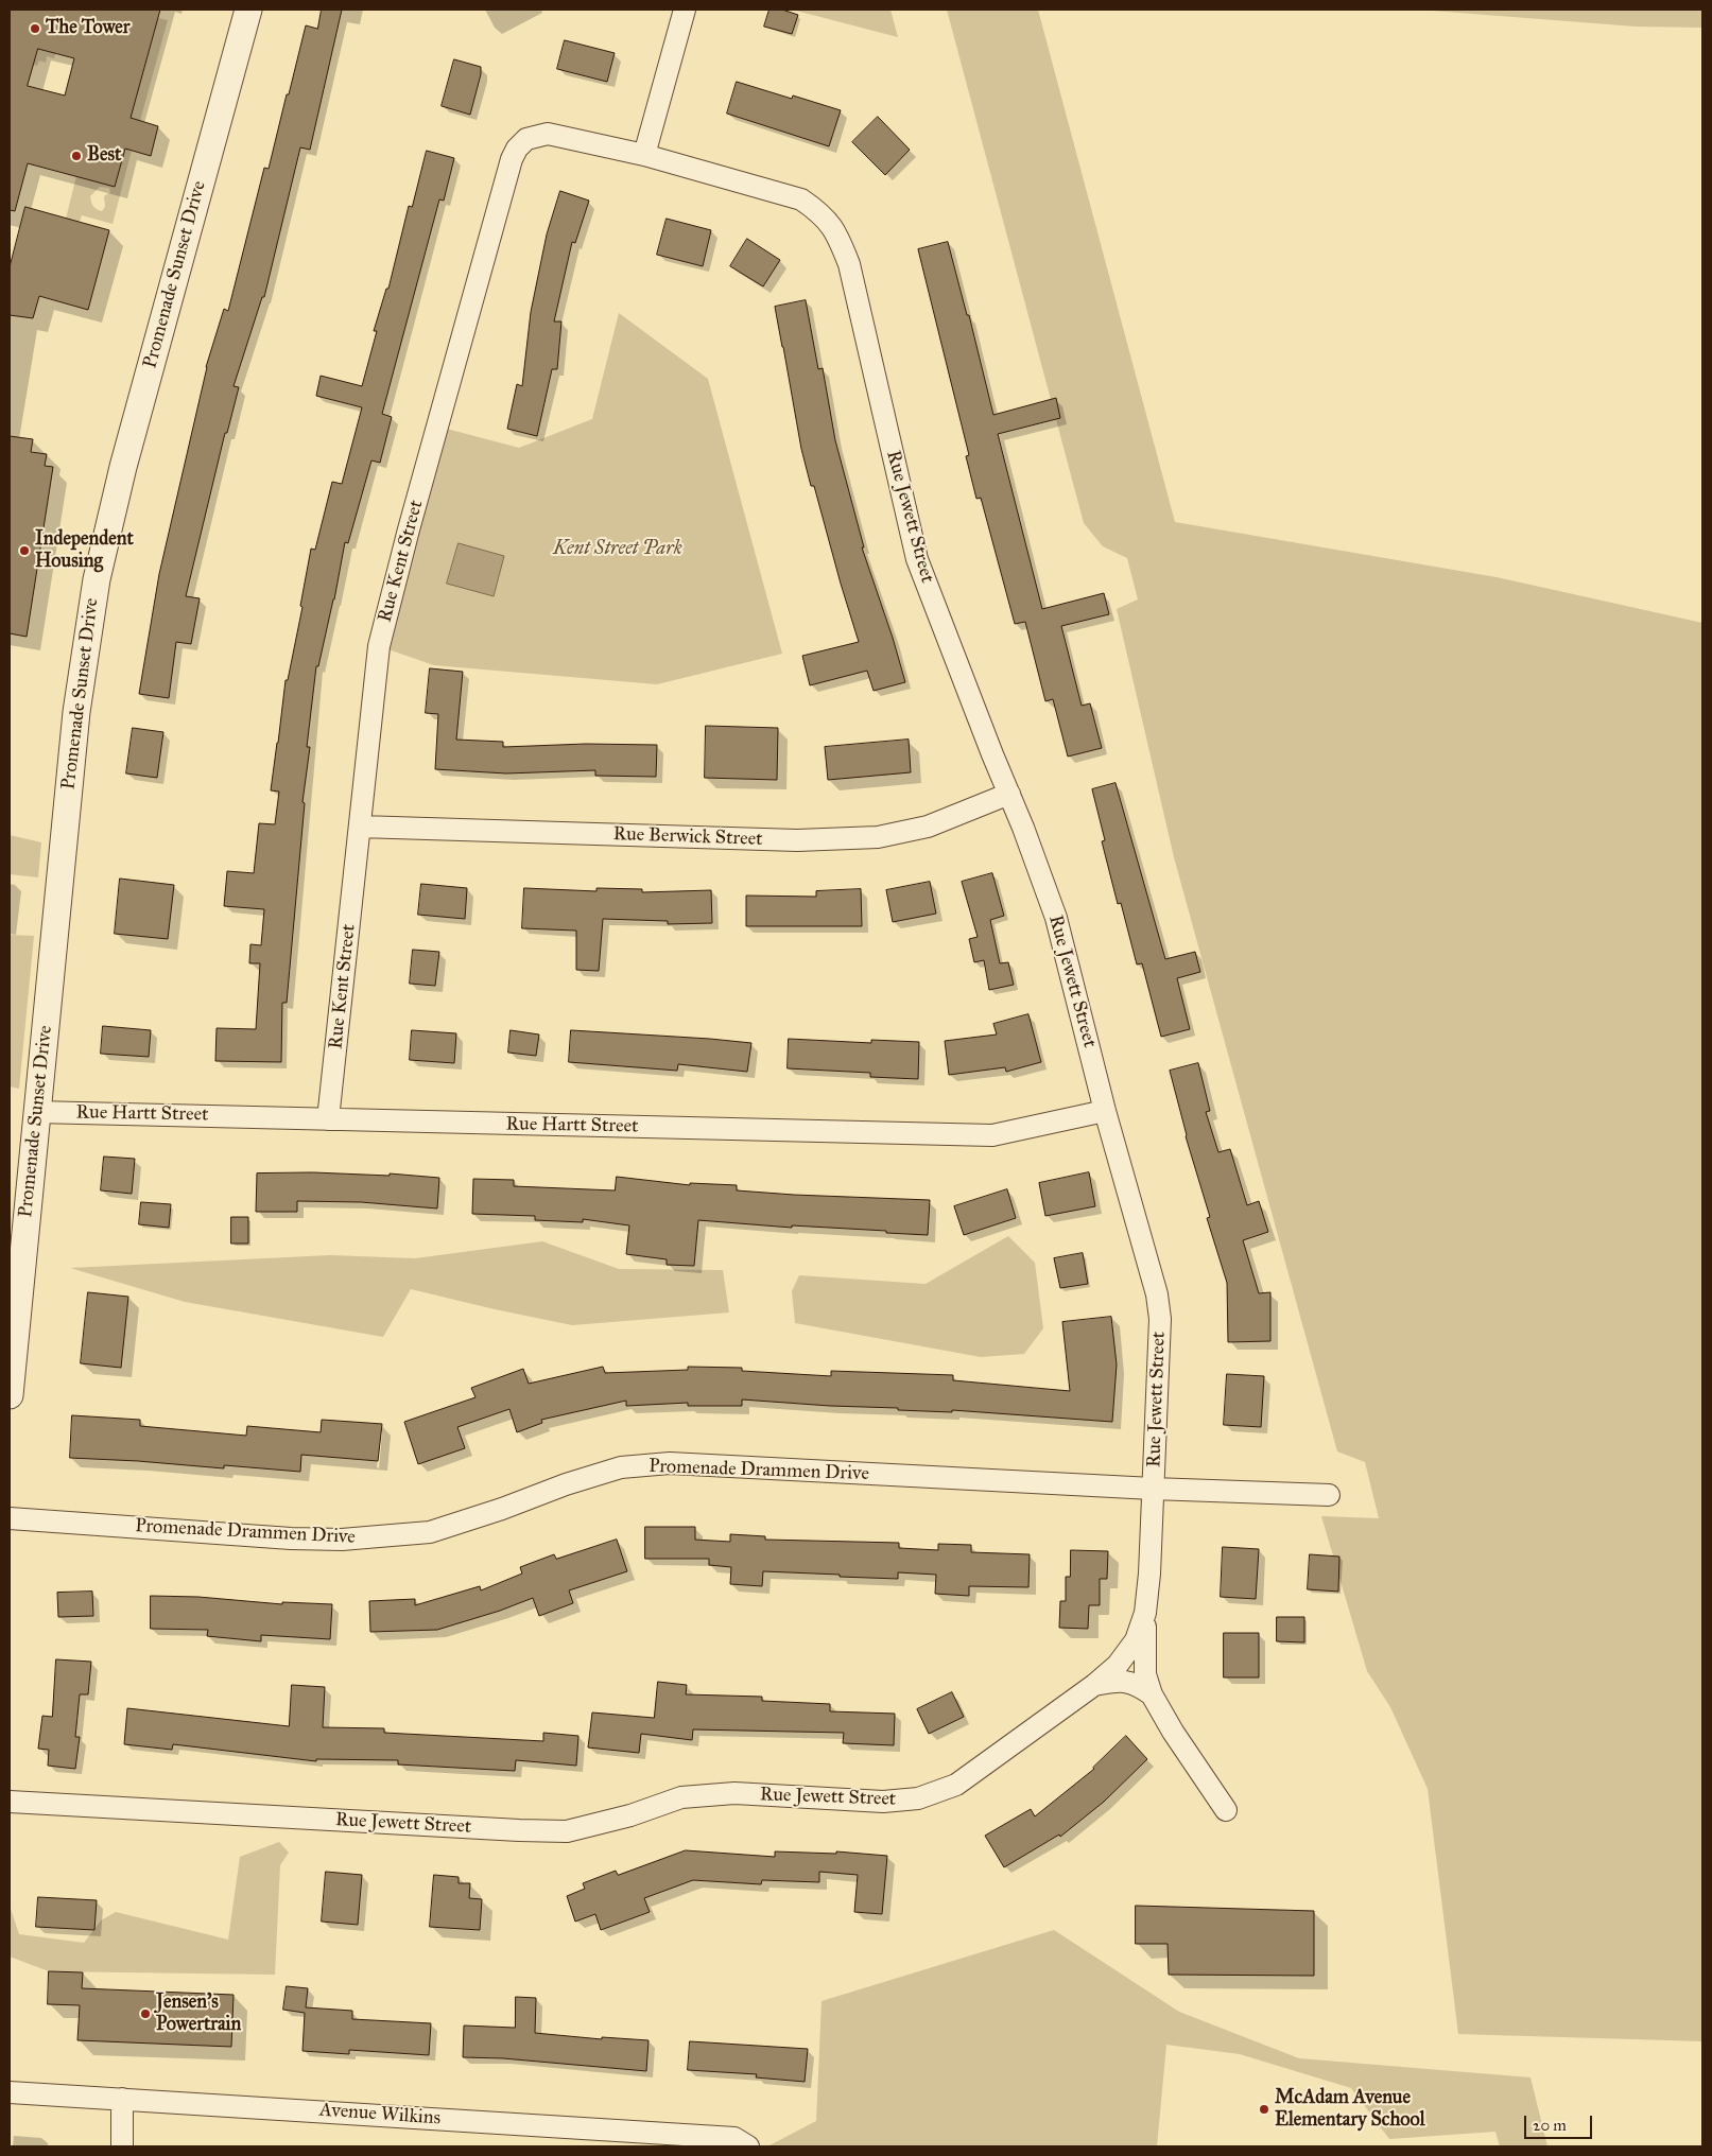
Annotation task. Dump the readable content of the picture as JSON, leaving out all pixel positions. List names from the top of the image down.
{
  "streets": {
    "street": [
      "Promenade Sunset Drive",
      "Rue Jewett Street",
      "Rue Kent Street",
      "Rue Berwick Street",
      "Rue Hartt Street",
      "Promenade Drammen Drive",
      "Avenue Wilkins"
    ]
  },
  "crossings": [
    ["Promenade Sunset Drive", "Rue Hartt Street"],
    ["Rue Jewett Street", "Rue Kent Street"],
    ["Rue Jewett Street", "Rue Berwick Street"],
    ["Rue Jewett Street", "Rue Hartt Street"],
    ["Rue Jewett Street", "Promenade Drammen Drive"],
    ["Rue Kent Street", "Rue Berwick Street"],
    ["Rue Kent Street", "Rue Hartt Street"]
  ],
  "parks": ["Kent Street Park"],
  "places": [
    "The Tower",
    "Best",
    "Independent Housing",
    "Jensen's Powertrain",
    "McAdam Avenue Elementary School"
  ],
  "scale_bar": "20 m"
}
